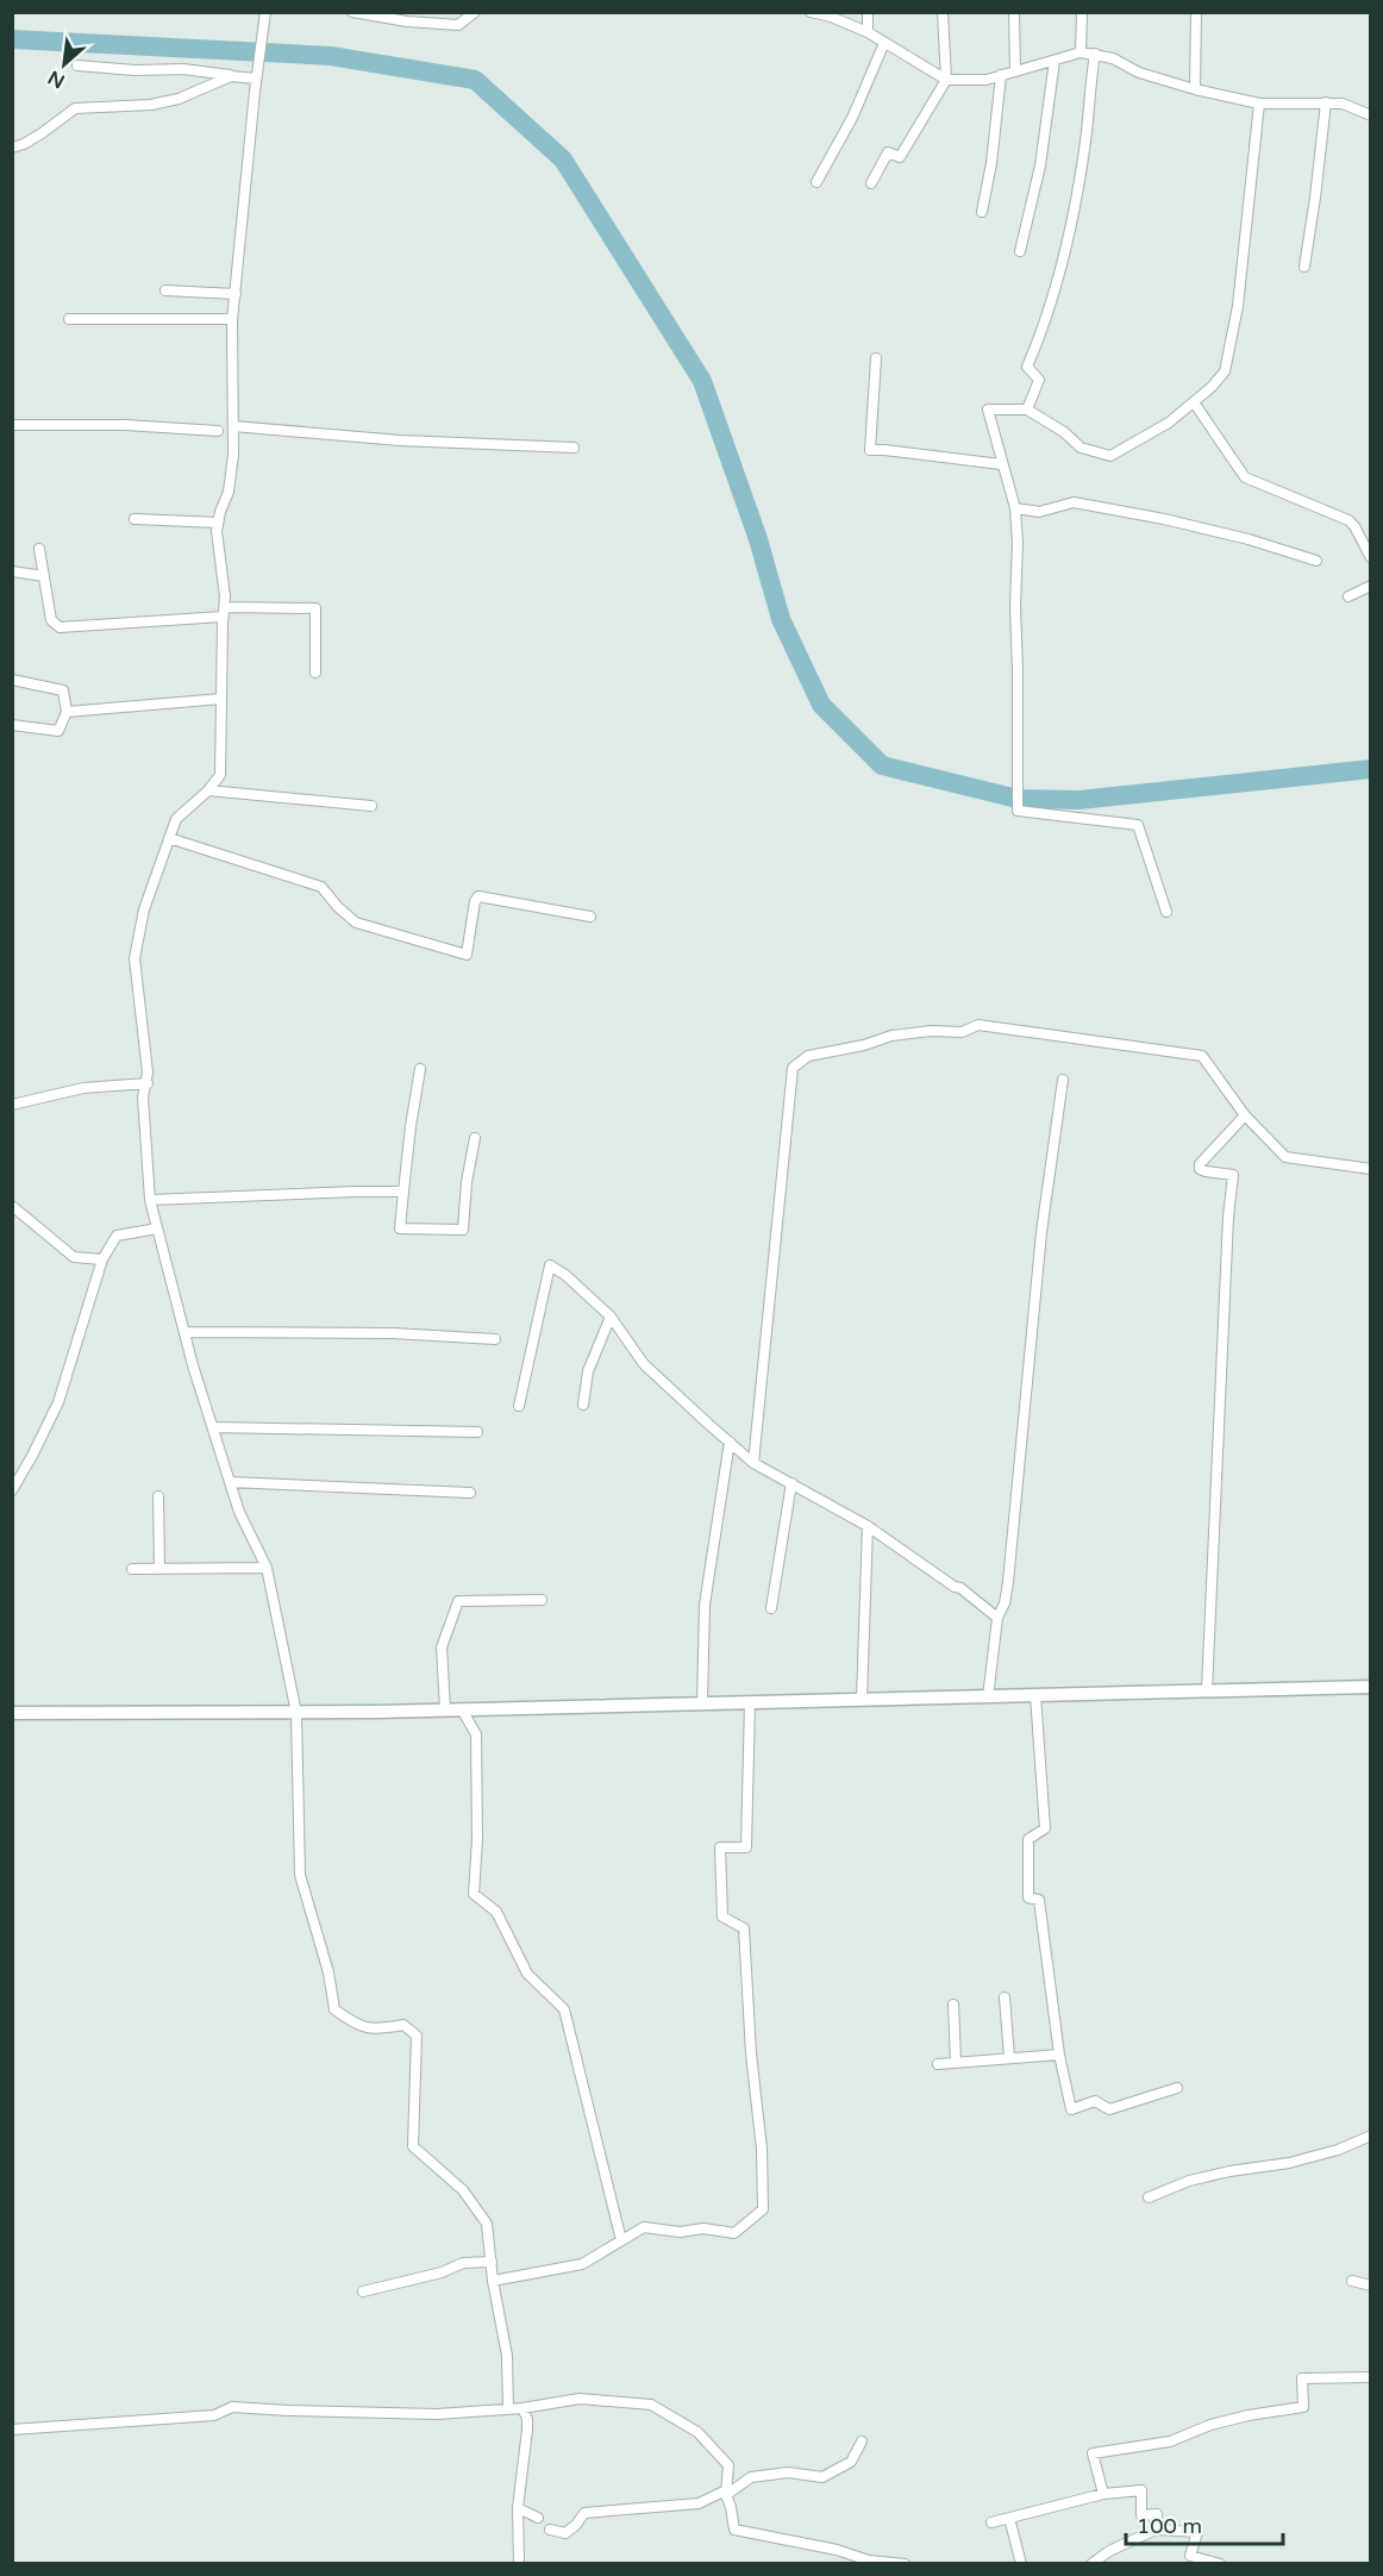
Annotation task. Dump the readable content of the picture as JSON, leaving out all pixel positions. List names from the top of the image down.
{
  "scale_bar": "100 m",
  "north": "bottom left"
}
